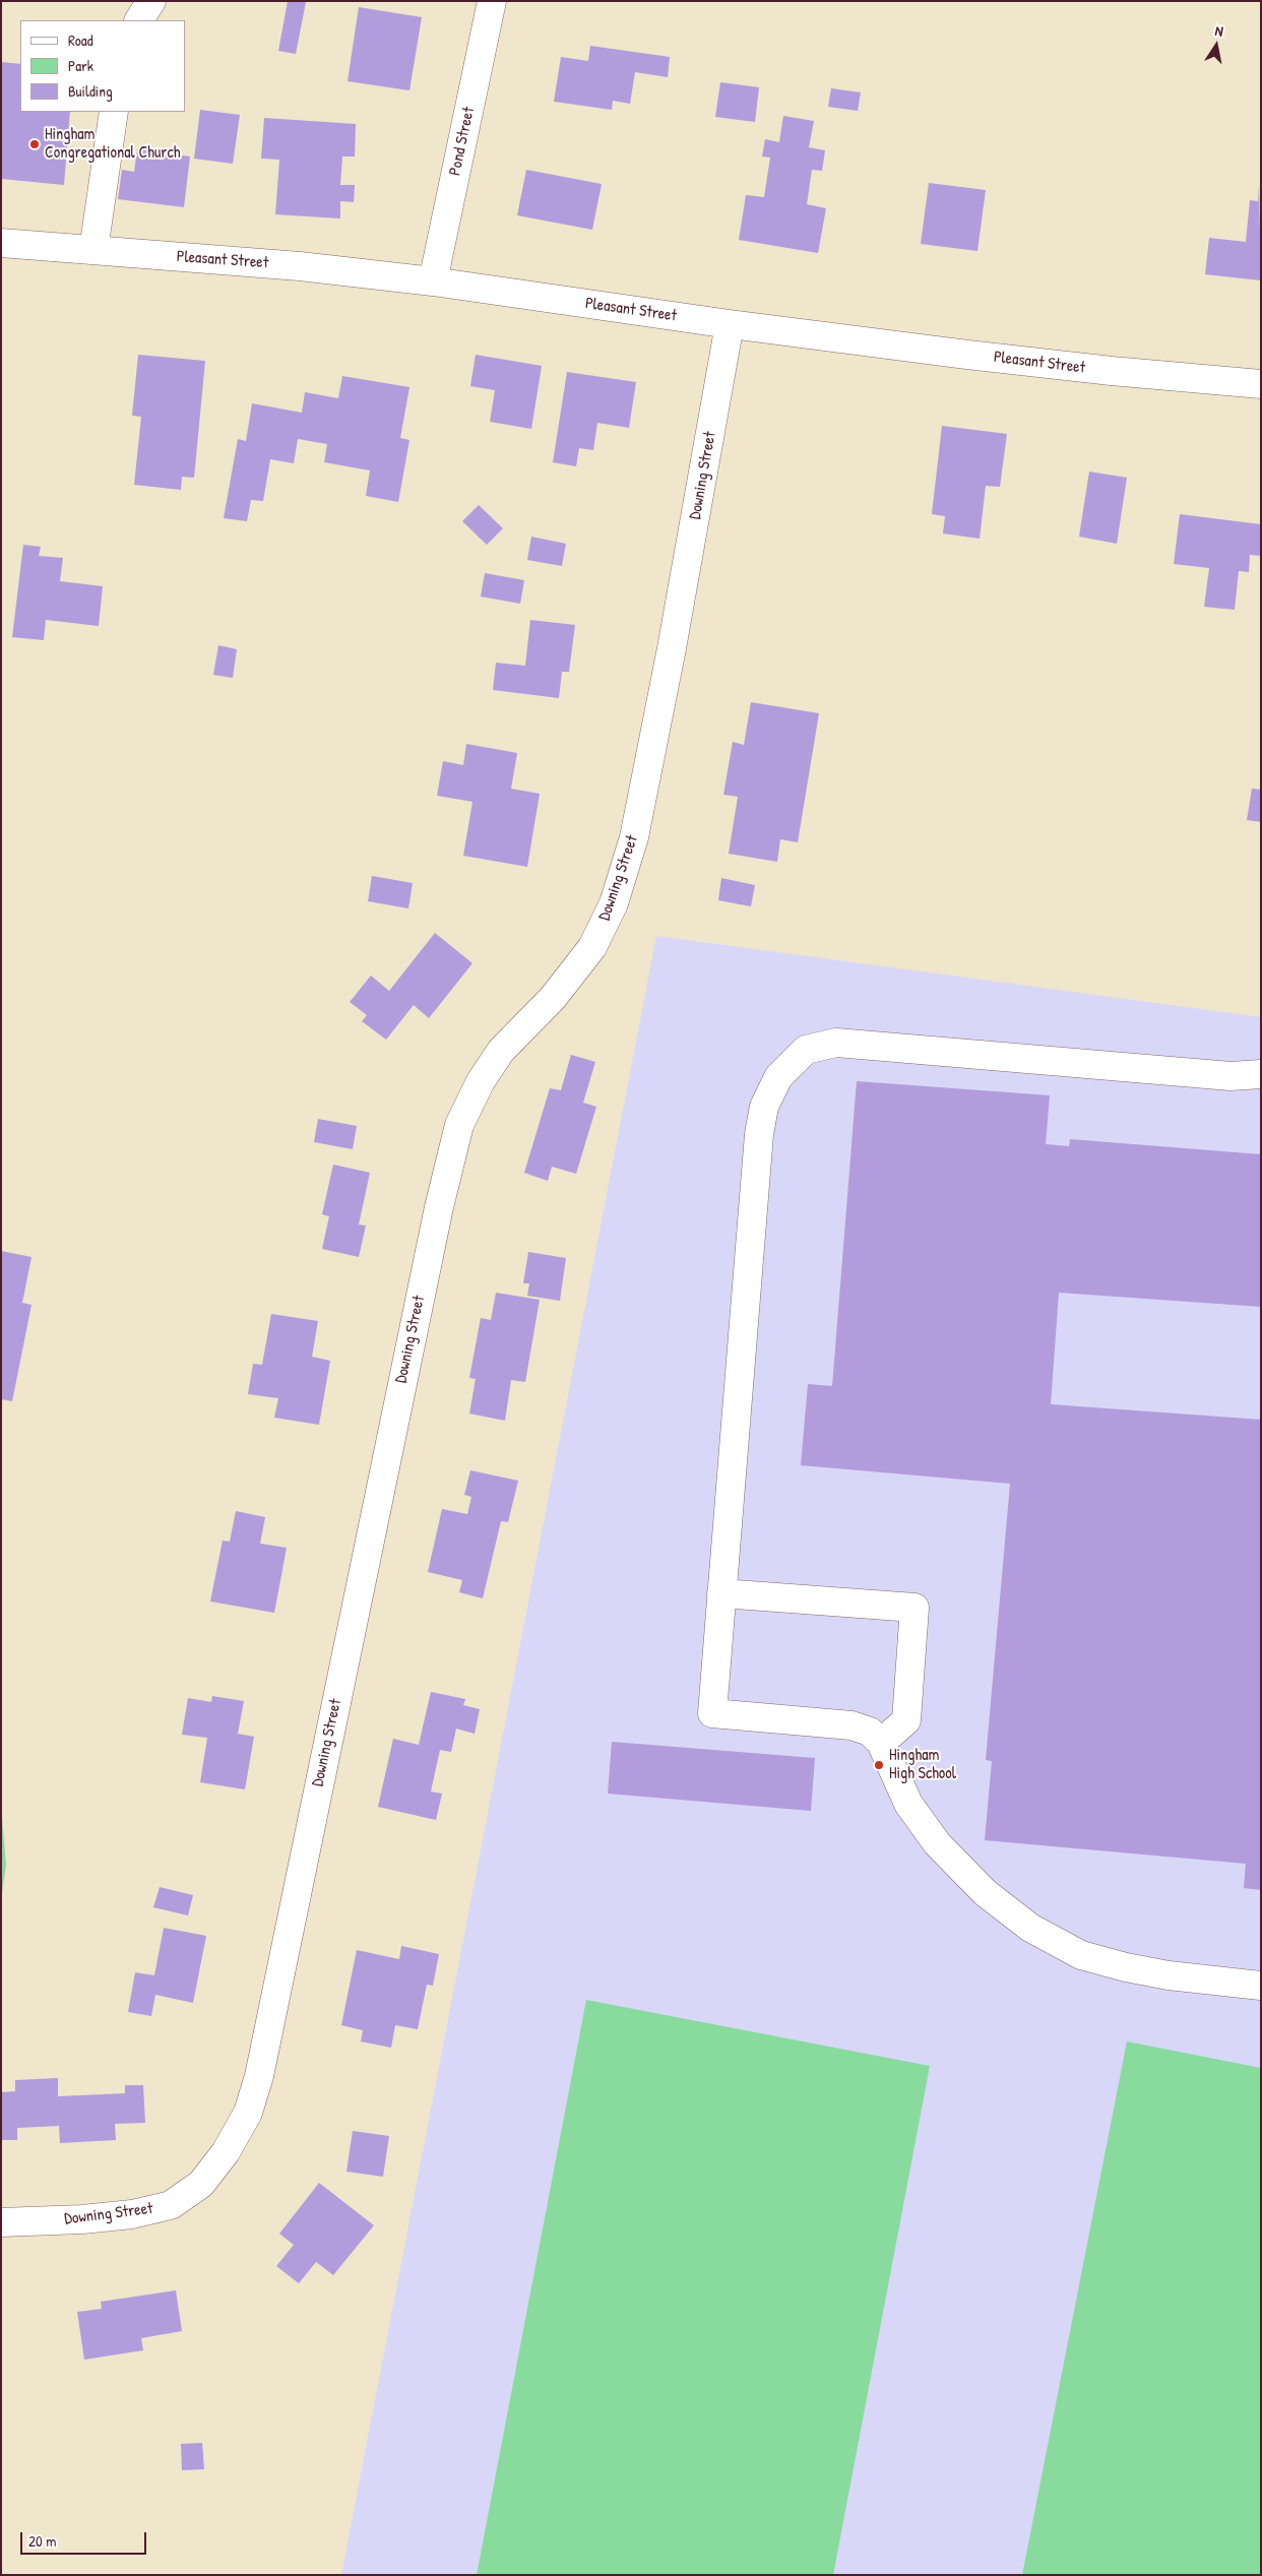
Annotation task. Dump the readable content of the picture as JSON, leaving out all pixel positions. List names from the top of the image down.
{
  "streets": {
    "street": ["Pond Street", "Pleasant Street", "Downing Street"]
  },
  "crossings": [
    ["Pond Street", "Pleasant Street"],
    ["Pleasant Street", "Downing Street"]
  ],
  "places": ["Hingham Congregational Church", "Hingham High School"],
  "legend": ["Road", "Park", "Building"],
  "scale_bar": "20 m",
  "north": "top"
}
